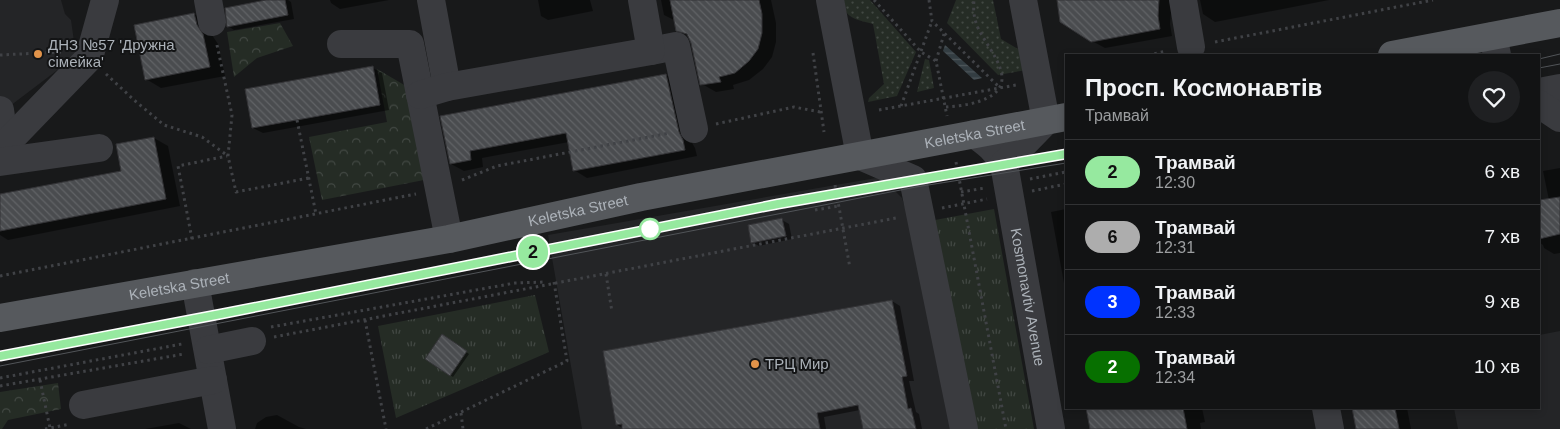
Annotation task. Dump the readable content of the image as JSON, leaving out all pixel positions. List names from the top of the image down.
{
  "streets": {
    "main road": ["Keletska Street"],
    "street": ["Kosmonavtiv Avenue"]
  },
  "crossings": [
    ["Keletska Street", "Kosmonavtiv Avenue"]
  ],
  "places": ["ДНЗ №57 'Дружна сімейка'", "ТРЦ Мир"],
  "lines": ["tram line 2"],
  "page": {
    "on_map": "2",
    "heading": ["Просп. Космонавтів", "Трамвай"],
    "list": [
      {
        "mark": "2",
        "name": "Трамвай",
        "note": "12:30",
        "value": "6 хв"
      },
      {
        "mark": "6",
        "name": "Трамвай",
        "note": "12:31",
        "value": "7 хв"
      },
      {
        "mark": "3",
        "name": "Трамвай",
        "note": "12:33",
        "value": "9 хв"
      },
      {
        "mark": "2",
        "name": "Трамвай",
        "note": "12:34",
        "value": "10 хв"
      }
    ]
  }
}
